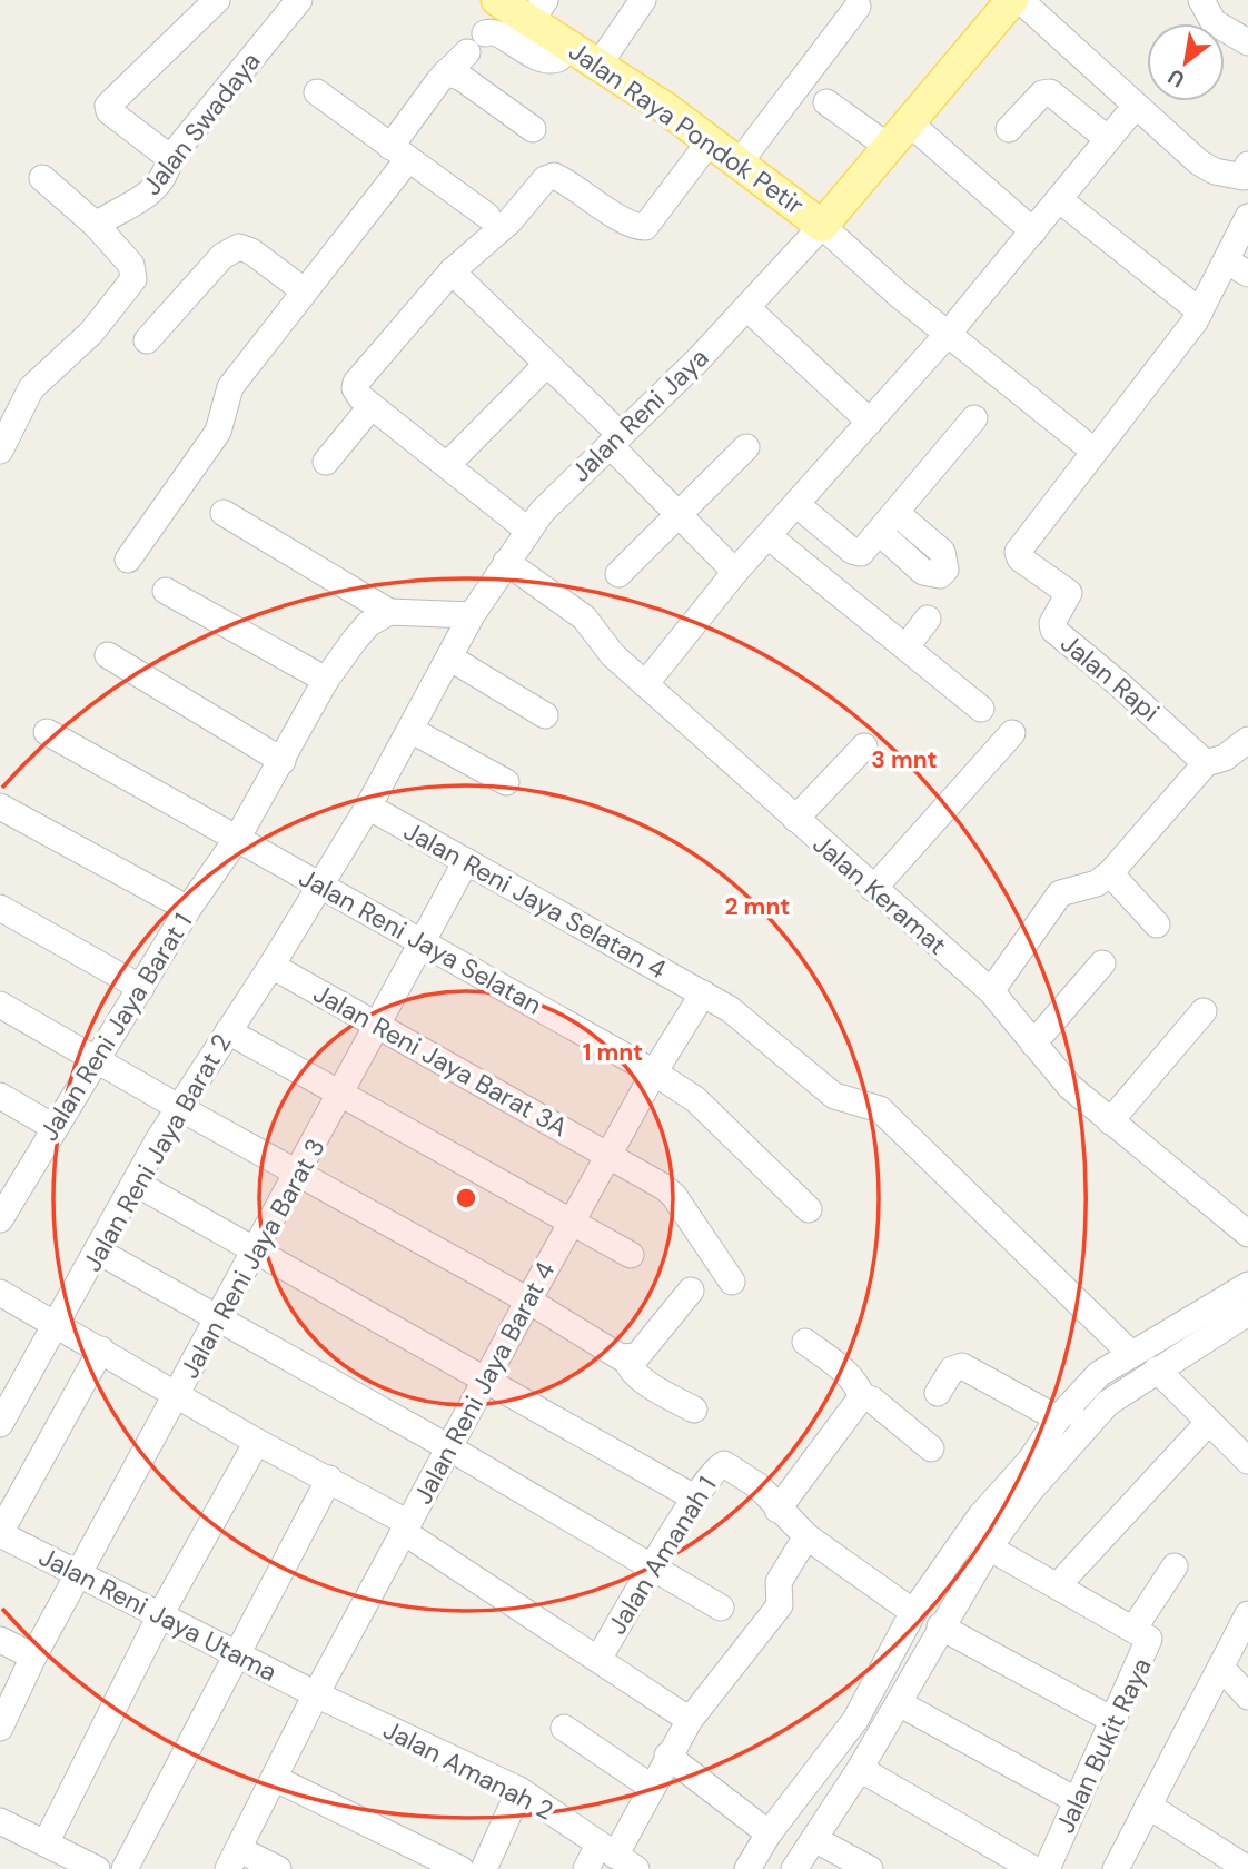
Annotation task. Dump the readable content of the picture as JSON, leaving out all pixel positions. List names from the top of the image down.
{
  "streets": {
    "main road": ["Jalan Raya Pondok Petir"],
    "street": [
      "Jalan Swadaya",
      "Jalan Reni Jaya",
      "Jalan Rapi",
      "Jalan Keramat",
      "Jalan Reni Jaya Selatan 4",
      "Jalan Reni Jaya Selatan",
      "Jalan Reni Jaya Barat 1",
      "Jalan Reni Jaya Barat 3A",
      "Jalan Reni Jaya Barat 2",
      "Jalan Reni Jaya Barat 3",
      "Jalan Reni Jaya Barat 4",
      "Jalan Amanah 1",
      "Jalan Reni Jaya Utama",
      "Jalan Bukit Raya",
      "Jalan Amanah 2"
    ]
  },
  "crossings": [
    ["Jalan Raya Pondok Petir", "Jalan Reni Jaya"],
    ["Jalan Reni Jaya", "Jalan Keramat"],
    ["Jalan Reni Jaya", "Jalan Reni Jaya Selatan 4"],
    ["Jalan Reni Jaya", "Jalan Reni Jaya Selatan"],
    ["Jalan Reni Jaya", "Jalan Reni Jaya Barat 2"],
    ["Jalan Reni Jaya Selatan 4", "Jalan Reni Jaya Barat 3"],
    ["Jalan Reni Jaya Selatan 4", "Jalan Reni Jaya Barat 4"],
    ["Jalan Reni Jaya Selatan", "Jalan Reni Jaya Barat 1"],
    ["Jalan Reni Jaya Selatan", "Jalan Reni Jaya Barat 2"],
    ["Jalan Reni Jaya Selatan", "Jalan Reni Jaya Barat 3"],
    ["Jalan Reni Jaya Selatan", "Jalan Reni Jaya Barat 4"],
    ["Jalan Reni Jaya Barat 3A", "Jalan Reni Jaya Barat 2"],
    ["Jalan Reni Jaya Barat 3A", "Jalan Reni Jaya Barat 3"],
    ["Jalan Reni Jaya Barat 3A", "Jalan Reni Jaya Barat 4"],
    ["Jalan Reni Jaya Barat 2", "Jalan Amanah 1"],
    ["Jalan Reni Jaya Barat 3", "Jalan Amanah 1"],
    ["Jalan Reni Jaya Barat 3", "Jalan Reni Jaya Utama"],
    ["Jalan Reni Jaya Barat 4", "Jalan Amanah 1"],
    ["Jalan Reni Jaya Barat 4", "Jalan Reni Jaya Utama"],
    ["Jalan Reni Jaya Barat 4", "Jalan Amanah 2"],
    ["Jalan Reni Jaya Utama", "Jalan Amanah 2"]
  ],
  "north": "bottom left",
  "rings": ["3 mnt", "2 mnt", "1 mnt"]
}
